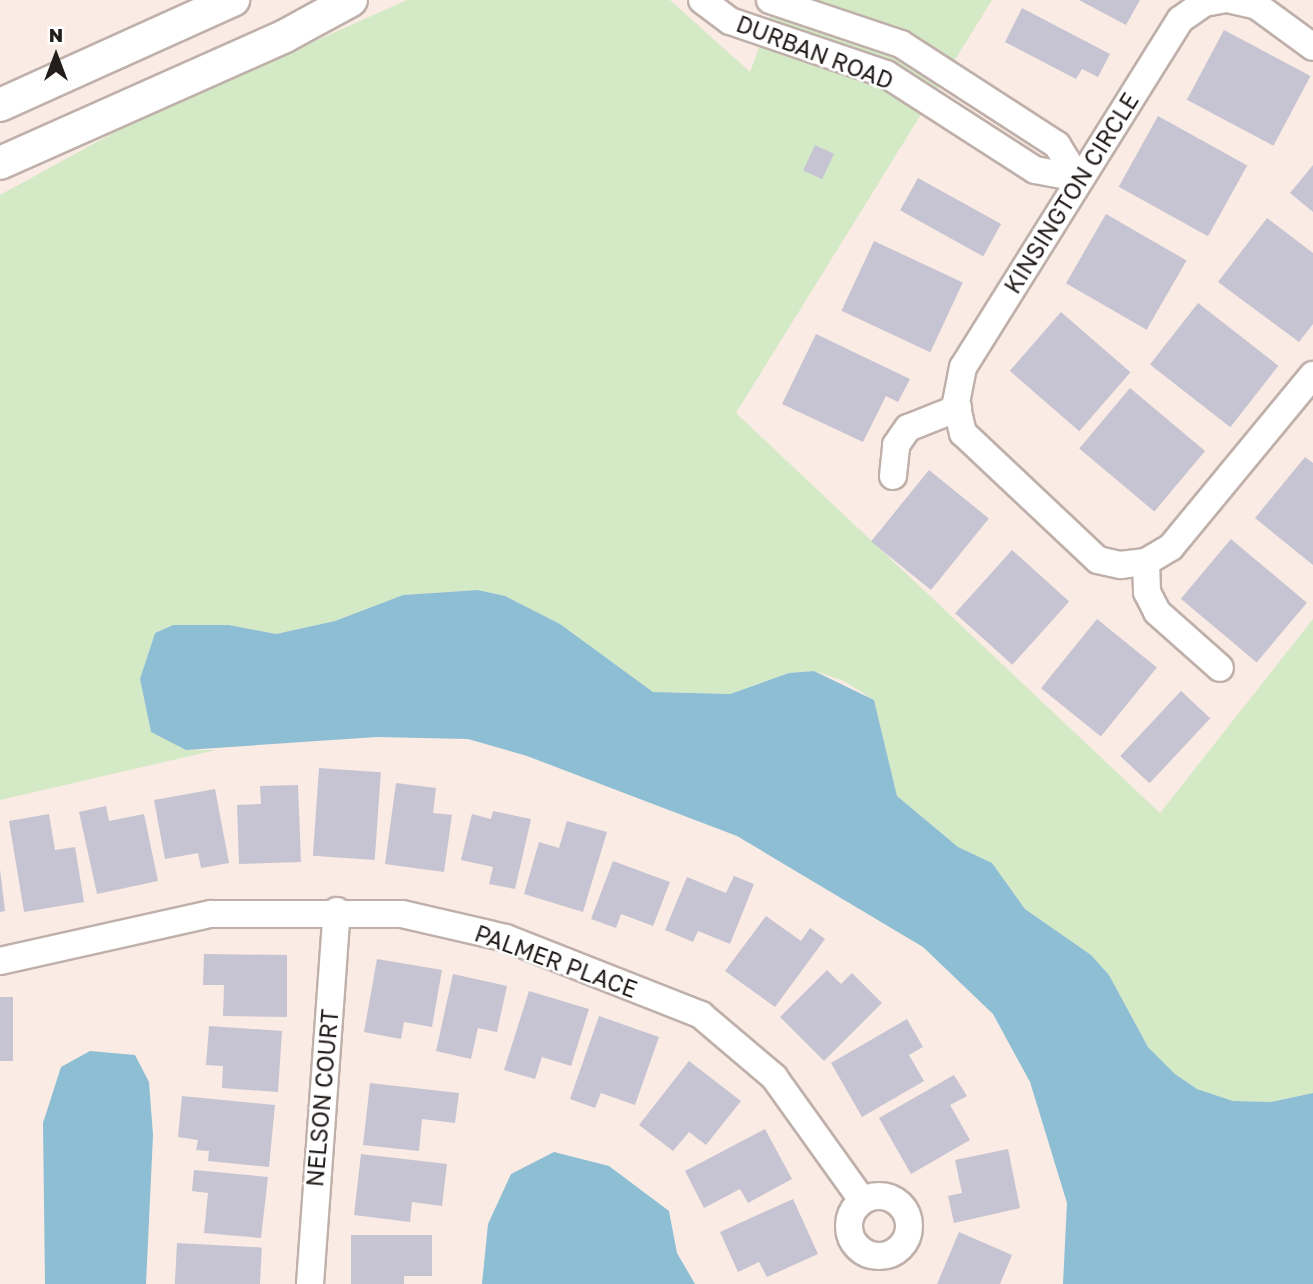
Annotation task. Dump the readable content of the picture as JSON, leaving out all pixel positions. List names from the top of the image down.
{
  "streets": {
    "street": [
      "DURBAN ROAD",
      "KINSINGTON CIRCLE",
      "PALMER PLACE",
      "NELSON COURT"
    ]
  },
  "crossings": [
    ["DURBAN ROAD", "KINSINGTON CIRCLE"],
    ["PALMER PLACE", "NELSON COURT"]
  ],
  "north": "top"
}
